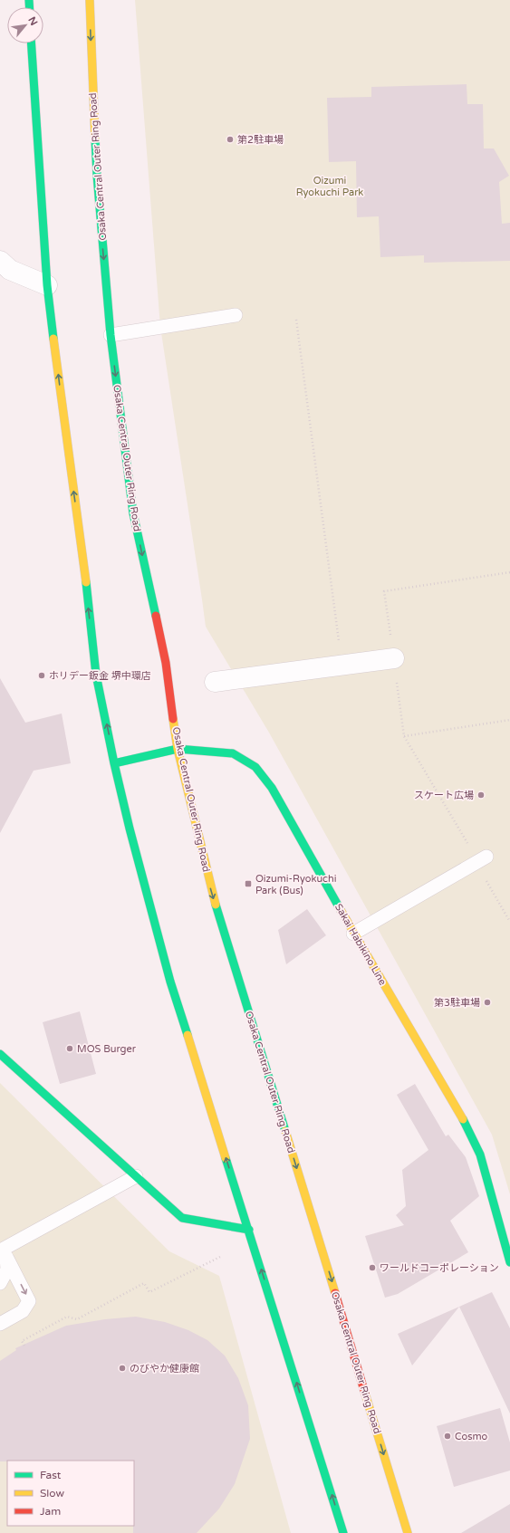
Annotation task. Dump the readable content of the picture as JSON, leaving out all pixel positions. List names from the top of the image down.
{
  "streets": {
    "main road": ["Osaka Central Outer Ring Road", "Sakai Habikino Line"]
  },
  "crossings": [
    ["Osaka Central Outer Ring Road", "Sakai Habikino Line"]
  ],
  "parks": ["Oizumi Ryokuchi Park"],
  "places": {
    "other": [
      "第2駐車場",
      "ホリデー鈑金 堺中環店",
      "スケート広場",
      "第3駐車場",
      "MOS Burger",
      "ワールドコーポレーション",
      "のびやか健康館",
      "Cosmo"
    ],
    "transit": ["Oizumi-Ryokuchi Park (Bus)"]
  },
  "legend": ["Fast", "Slow", "Jam"],
  "north": "top right"
}
